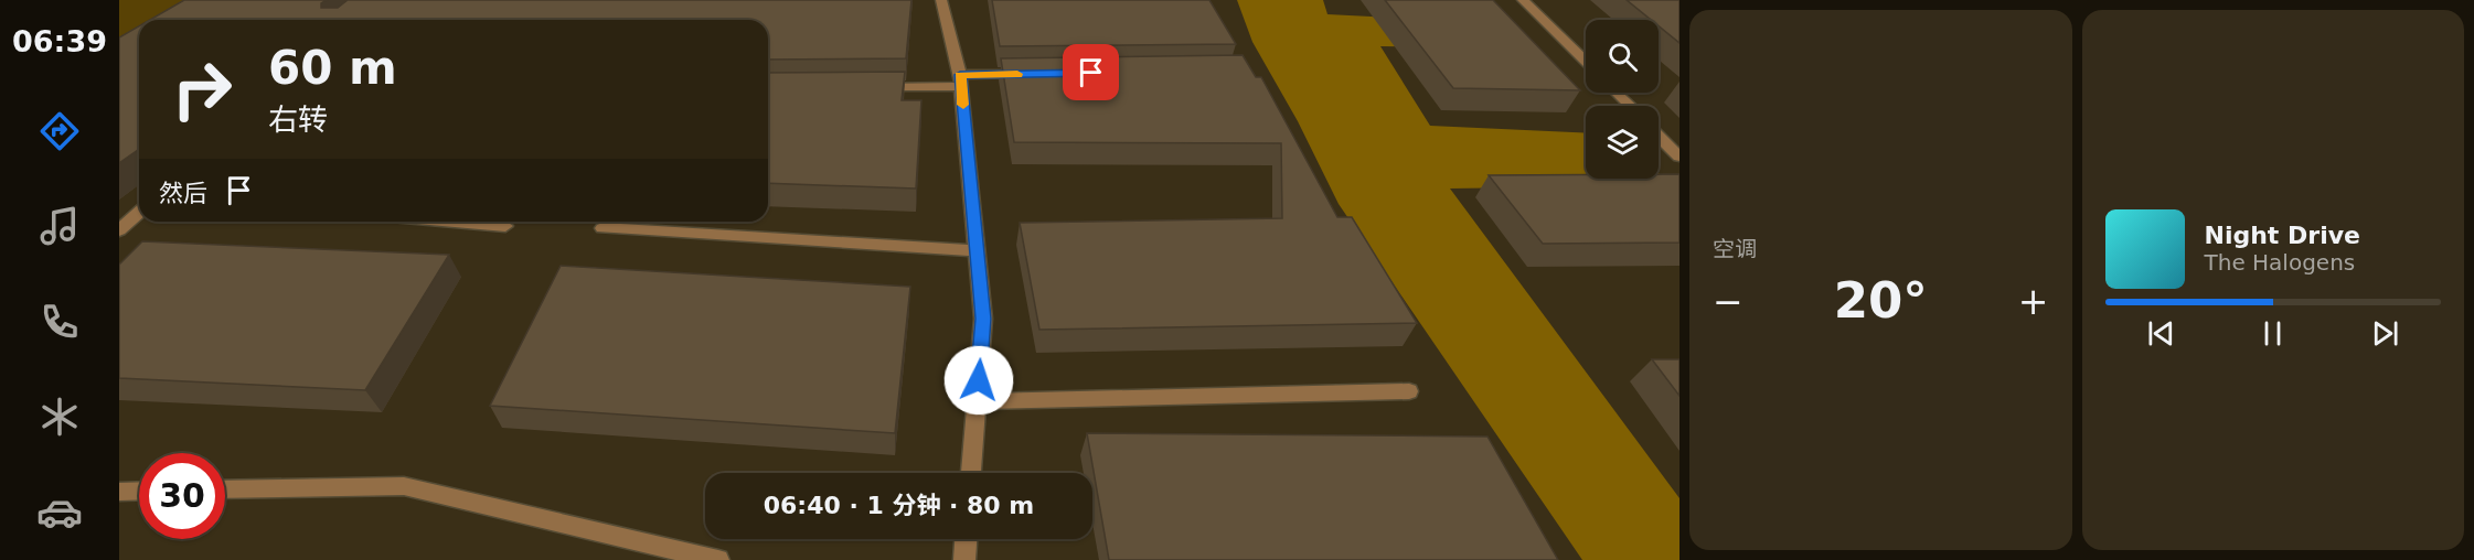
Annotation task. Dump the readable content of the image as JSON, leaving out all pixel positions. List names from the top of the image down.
{
  "page": {
    "tabs": "06:39",
    "tile": "空调",
    "turn": ["60 m", "右转"],
    "then": "然后",
    "song": ["Night Drive", "The Halogens"],
    "heat": ["−", "20°", "+"],
    "limit": "30",
    "trip": "06:40 · 1 分钟 · 80 m"
  }
}
